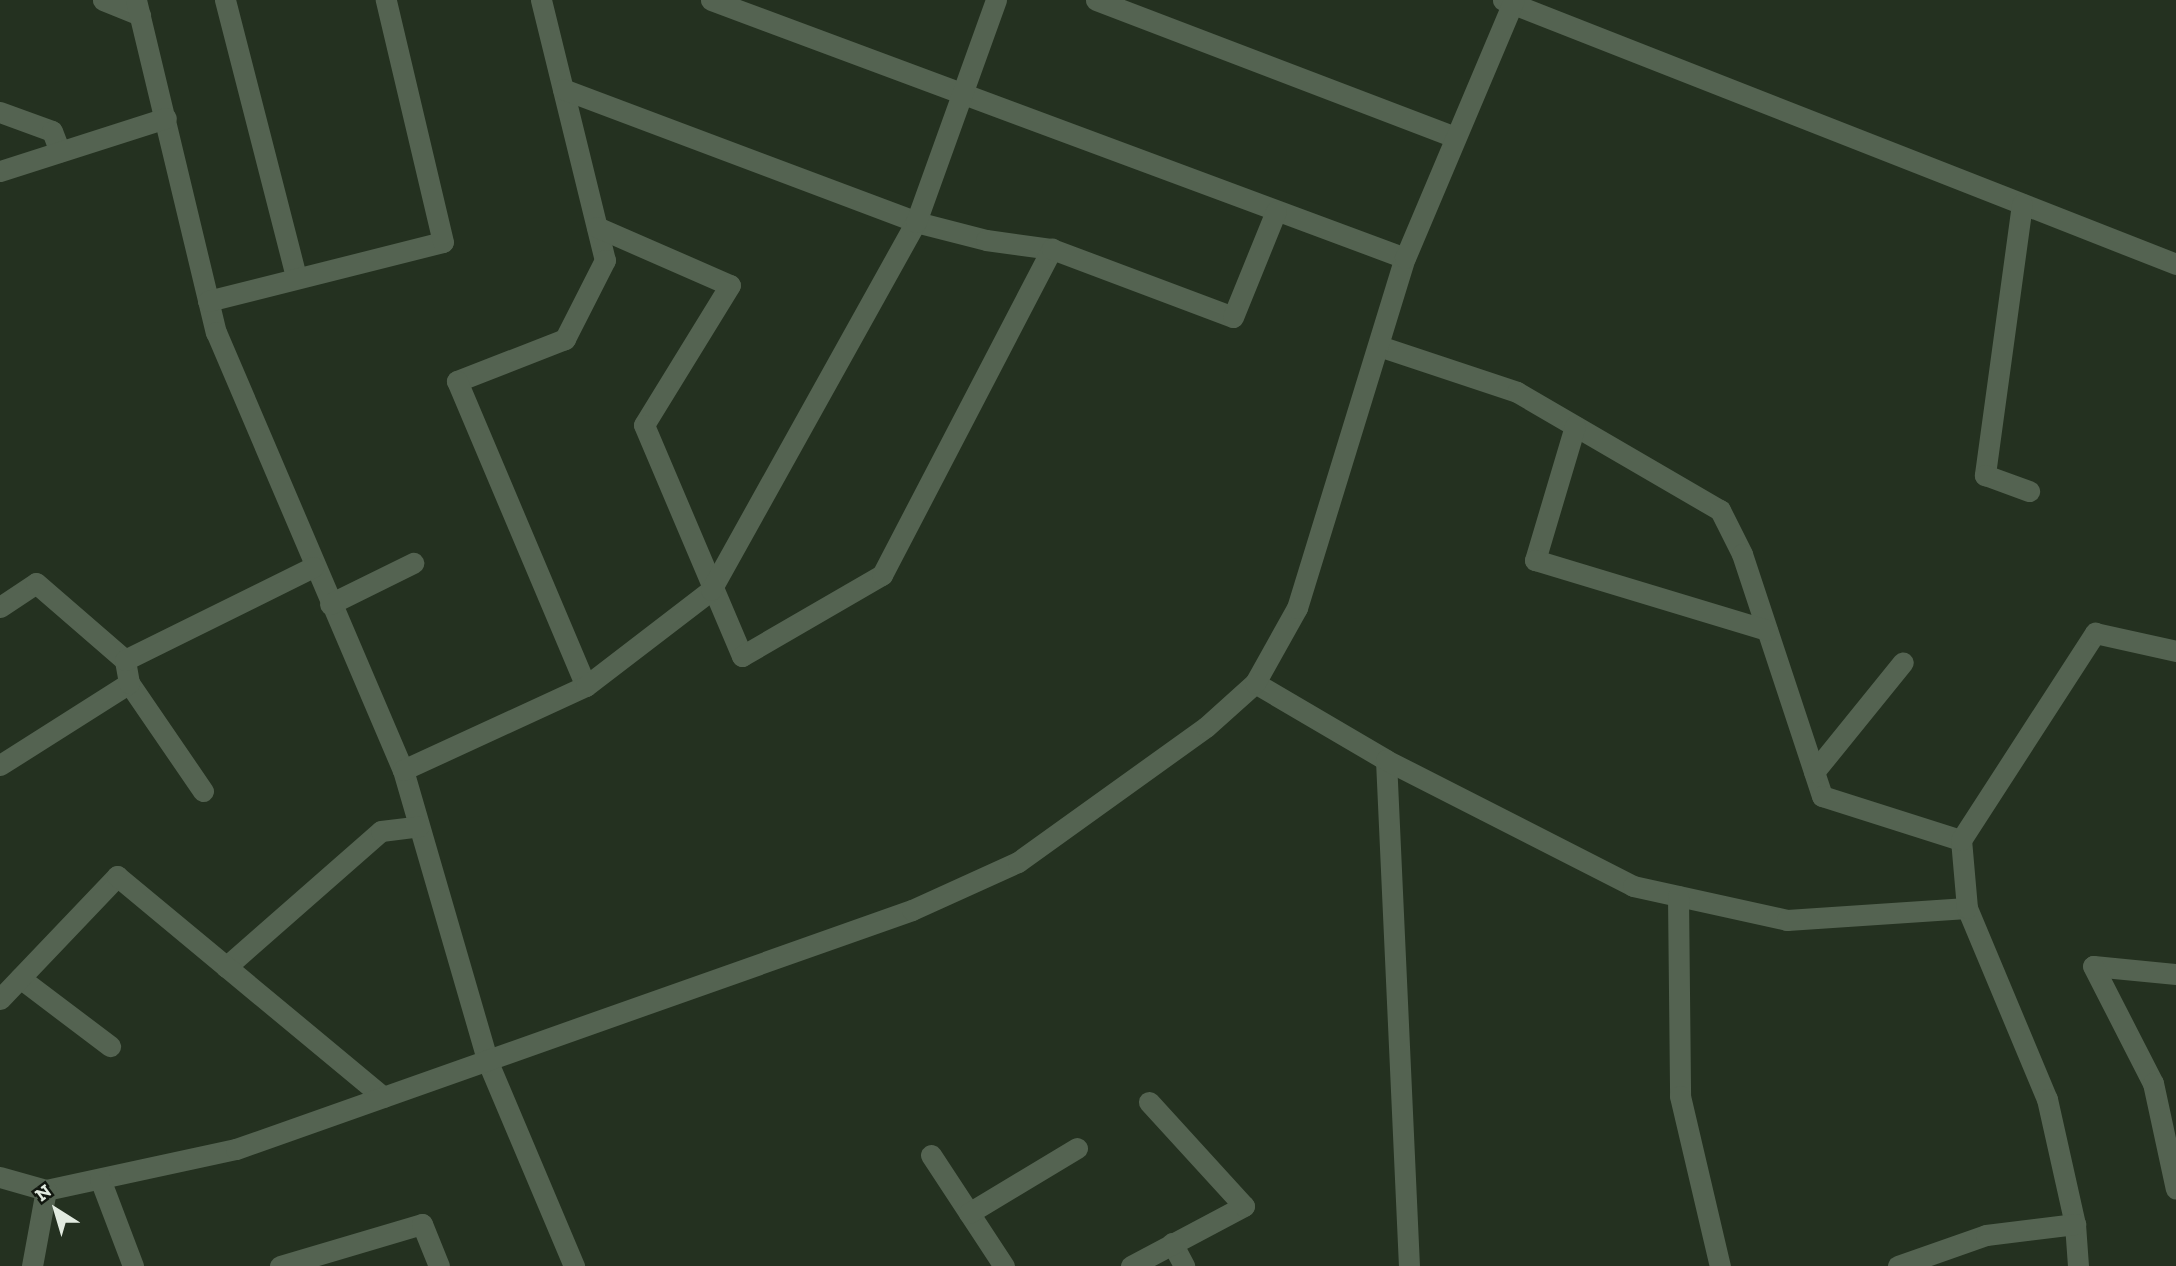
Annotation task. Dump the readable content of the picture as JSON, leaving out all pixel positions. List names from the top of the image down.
{
  "north": "top left"
}
